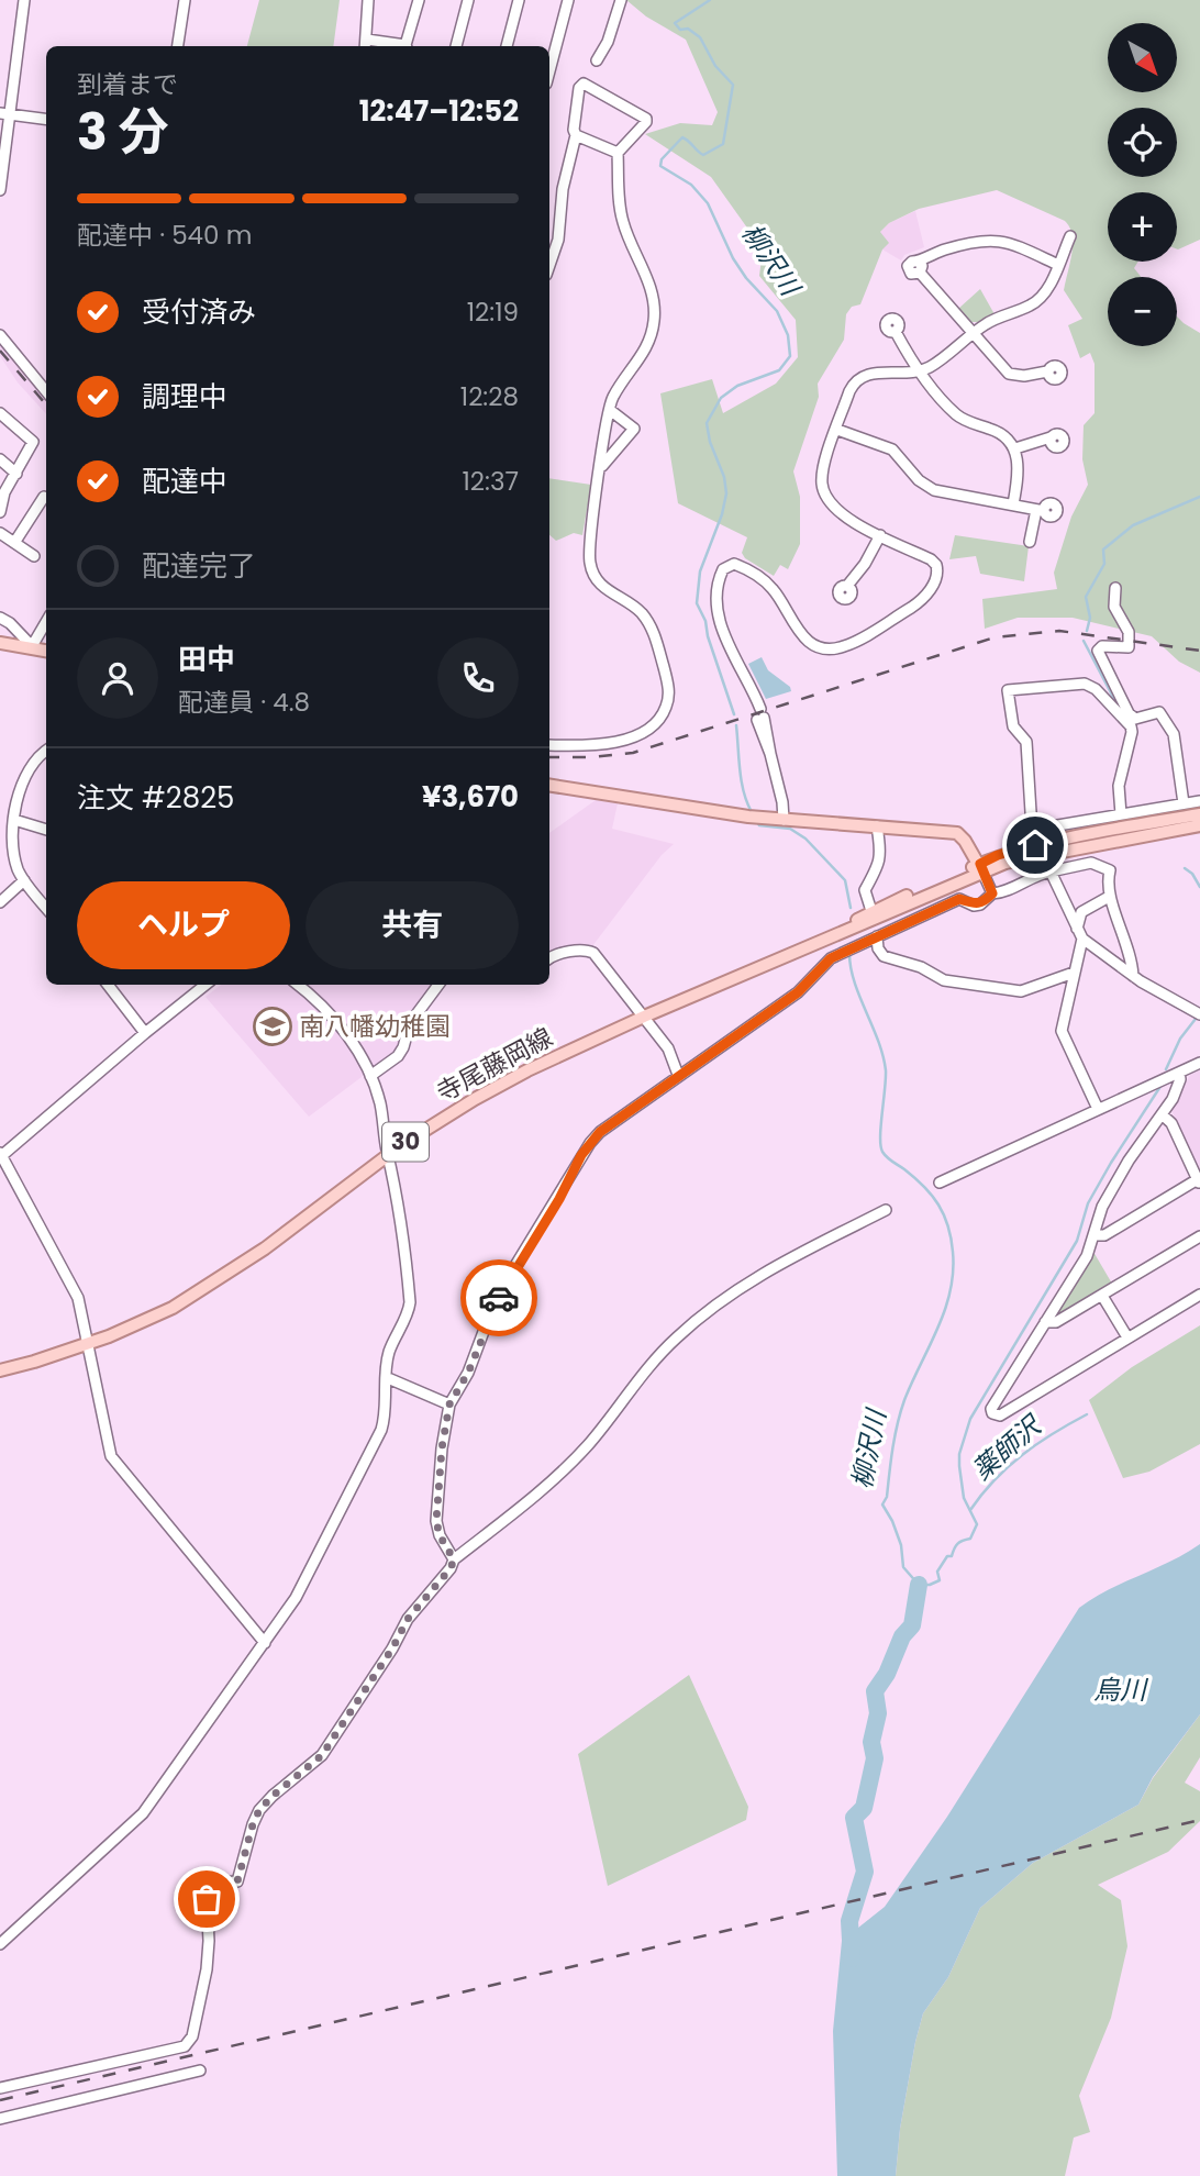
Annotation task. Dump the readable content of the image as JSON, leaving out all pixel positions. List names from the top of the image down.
{
  "streets": {
    "main road": ["寺尾藤岡線", "30"]
  },
  "water": ["柳沢川", "薬師沢", "烏川"],
  "places": {
    "school or university": ["南八幡幼稚園"]
  },
  "north": "bottom right",
  "page": {
    "map_buttons": ["+", "−"],
    "heading": ["3 分", "到着まで", "12:47–12:52"],
    "panel": [
      "田中",
      "配達員 · 4.8",
      "注文 #2825",
      "¥3,670"
    ],
    "bar": "配達中 · 540 m",
    "list": [
      ["受付済み", "12:19"],
      ["調理中", "12:28"],
      ["配達中", "12:37"],
      "配達完了"
    ],
    "buttons": ["ヘルプ", "共有"]
  }
}
